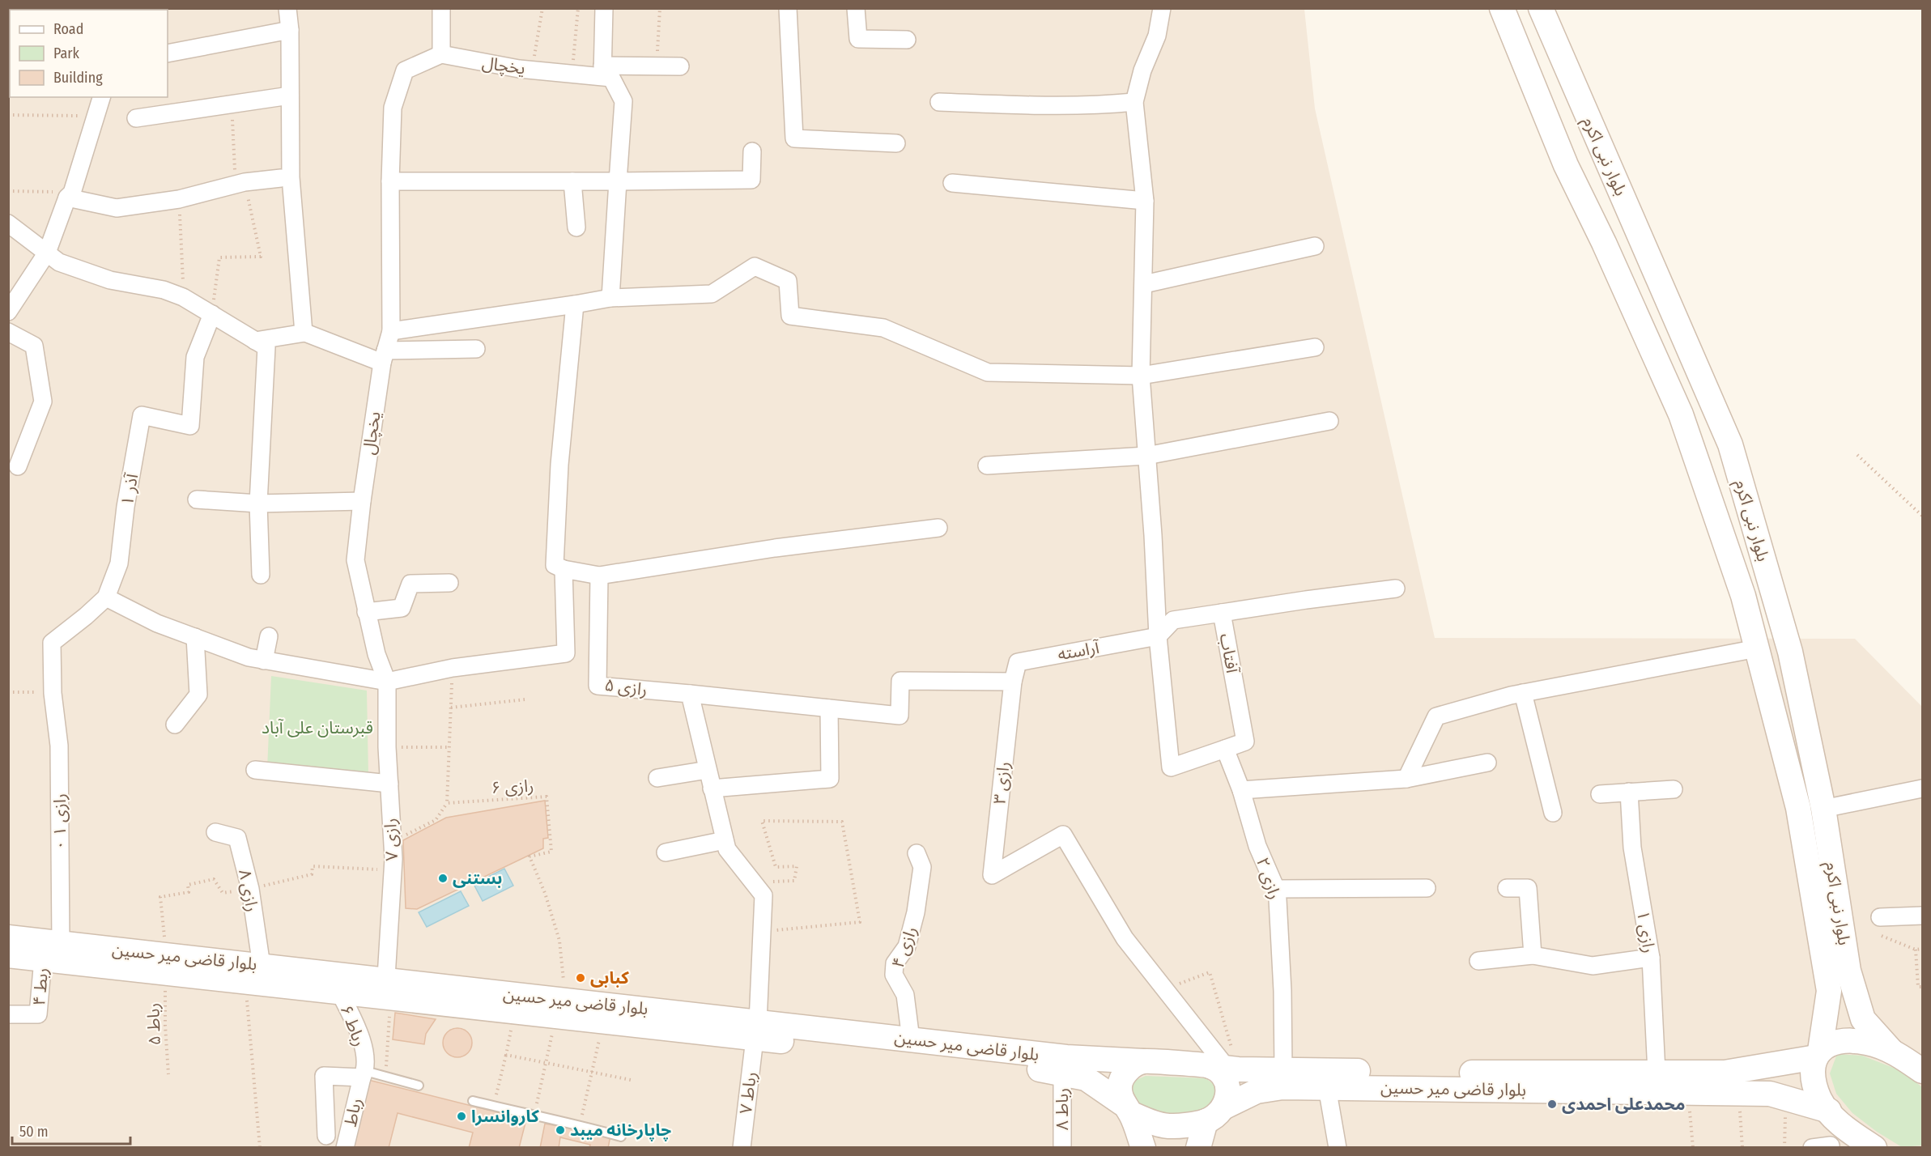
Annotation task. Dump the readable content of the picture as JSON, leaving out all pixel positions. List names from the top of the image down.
{
  "streets": {
    "main road": ["بلوار نبی اکرم", "بلوار قاضی میر حسین"],
    "street": [
      "یخچال",
      "آذر ۱",
      "آراسته",
      "آفتاب",
      "رازی ۵",
      "رازی ۳",
      "رازی ۱ ۰",
      "رازی ۷",
      "رازی ۲",
      "رازی ۸",
      "رازی ۱",
      "رازی ۴",
      "ربط ۴",
      "رباط ۶",
      "رباط ۷",
      "رباط ۸",
      "رباط"
    ],
    "path": ["رازی ۶", "رباط ۵"]
  },
  "crossings": [
    ["یخچال", "رازی ۷"],
    ["بلوار نبی اکرم", "بلوار قاضی میر حسین"],
    ["آذر ۱", "رازی ۱ ۰"],
    ["آراسته", "آفتاب"],
    ["آراسته", "رازی ۳"],
    ["آفتاب", "رازی ۲"],
    ["رازی ۳", "بلوار قاضی میر حسین"],
    ["رازی ۶", "بلوار قاضی میر حسین"],
    ["رازی ۱ ۰", "بلوار قاضی میر حسین"],
    ["رازی ۷", "بلوار قاضی میر حسین"],
    ["رازی ۲", "بلوار قاضی میر حسین"],
    ["رازی ۸", "بلوار قاضی میر حسین"],
    ["رازی ۸", "رباط ۵"],
    ["رازی ۱", "بلوار قاضی میر حسین"],
    ["رازی ۴", "بلوار قاضی میر حسین"],
    ["بلوار قاضی میر حسین", "ربط ۴"],
    ["بلوار قاضی میر حسین", "رباط ۵"],
    ["بلوار قاضی میر حسین", "رباط ۶"],
    ["بلوار قاضی میر حسین", "رباط ۷"],
    ["بلوار قاضی میر حسین", "رباط ۸"],
    ["رباط ۶", "رباط"]
  ],
  "parks": ["قبرستان علی آباد"],
  "places": [
    "بستنی",
    "کبابی",
    "محمدعلی احمدی",
    "کاروانسرا",
    "چاپارخانه میبد"
  ],
  "legend": ["Road", "Park", "Building"],
  "scale_bar": "50 m"
}
